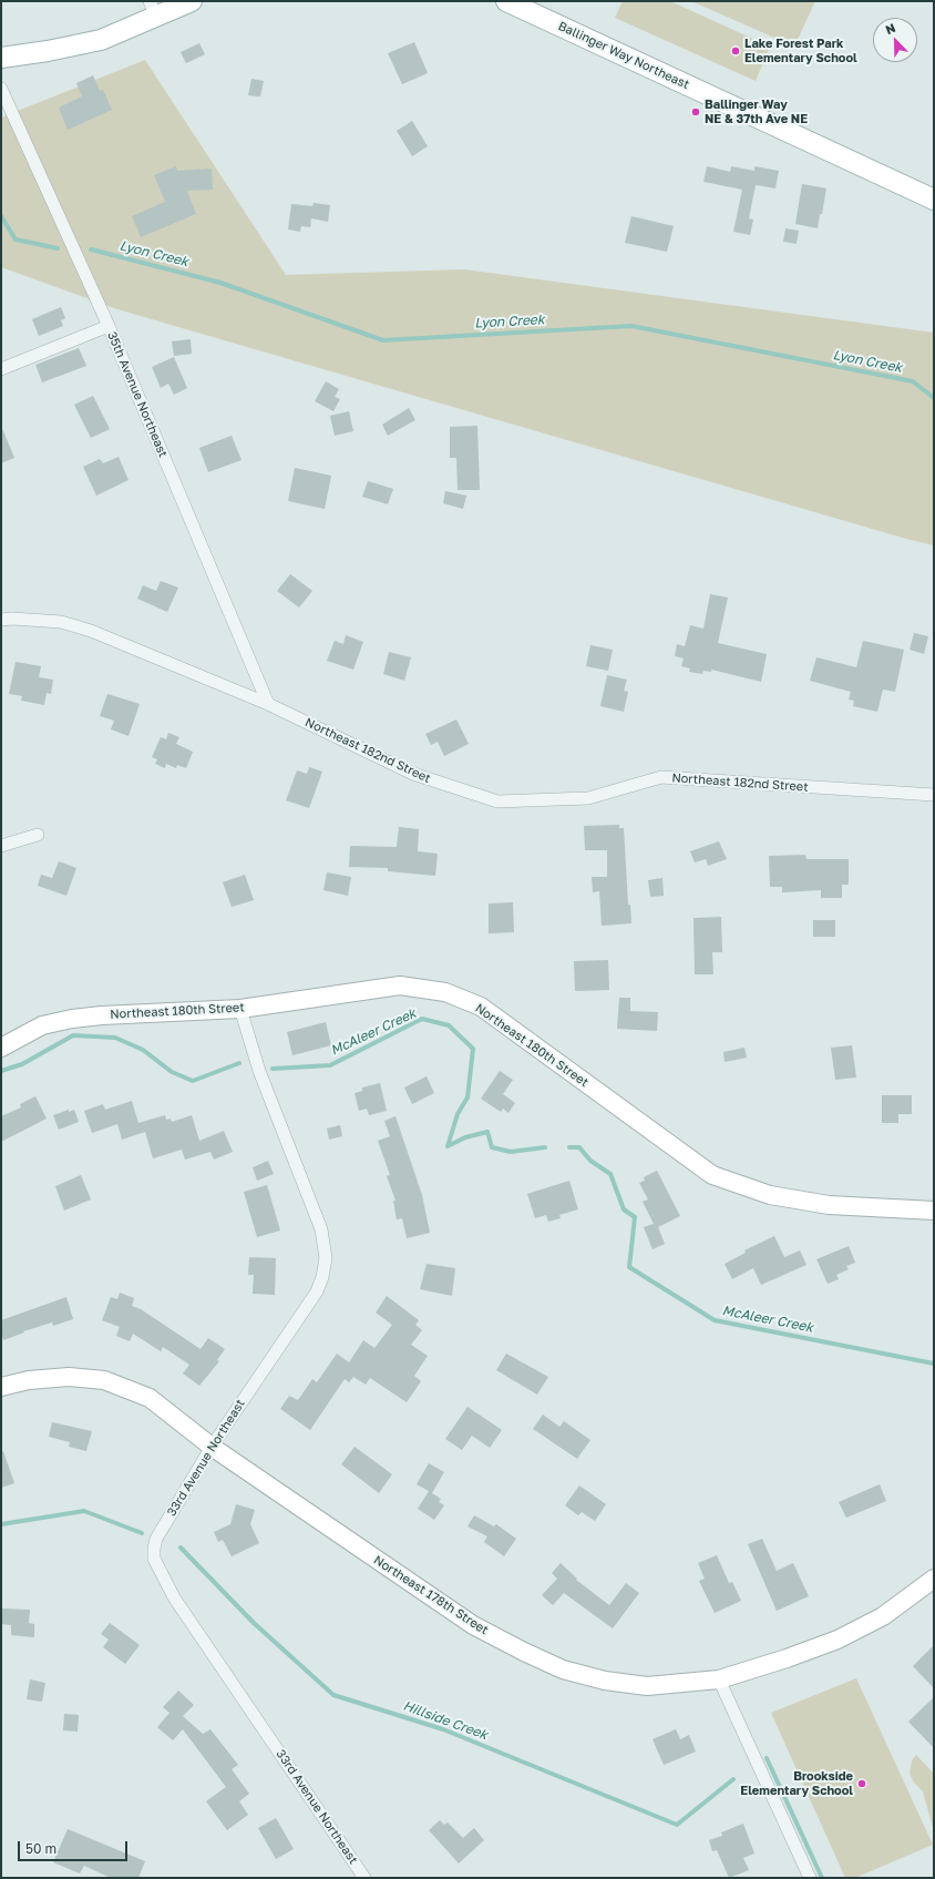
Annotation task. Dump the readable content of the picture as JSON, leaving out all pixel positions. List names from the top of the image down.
{
  "streets": {
    "main road": ["Ballinger Way Northeast", "Northeast 180th Street", "Northeast 178th Street"],
    "street": ["35th Avenue Northeast", "Northeast 182nd Street", "33rd Avenue Northeast"]
  },
  "crossings": [
    ["35th Avenue Northeast", "Northeast 182nd Street"],
    ["Northeast 180th Street", "33rd Avenue Northeast"],
    ["33rd Avenue Northeast", "Northeast 178th Street"]
  ],
  "water": ["Lyon Creek", "McAleer Creek", "Hillside Creek"],
  "places": ["Lake Forest Park Elementary School", "Ballinger Way NE & 37th Ave NE", "Brookside Elementary School"],
  "scale_bar": "50 m",
  "north": "top left"
}
